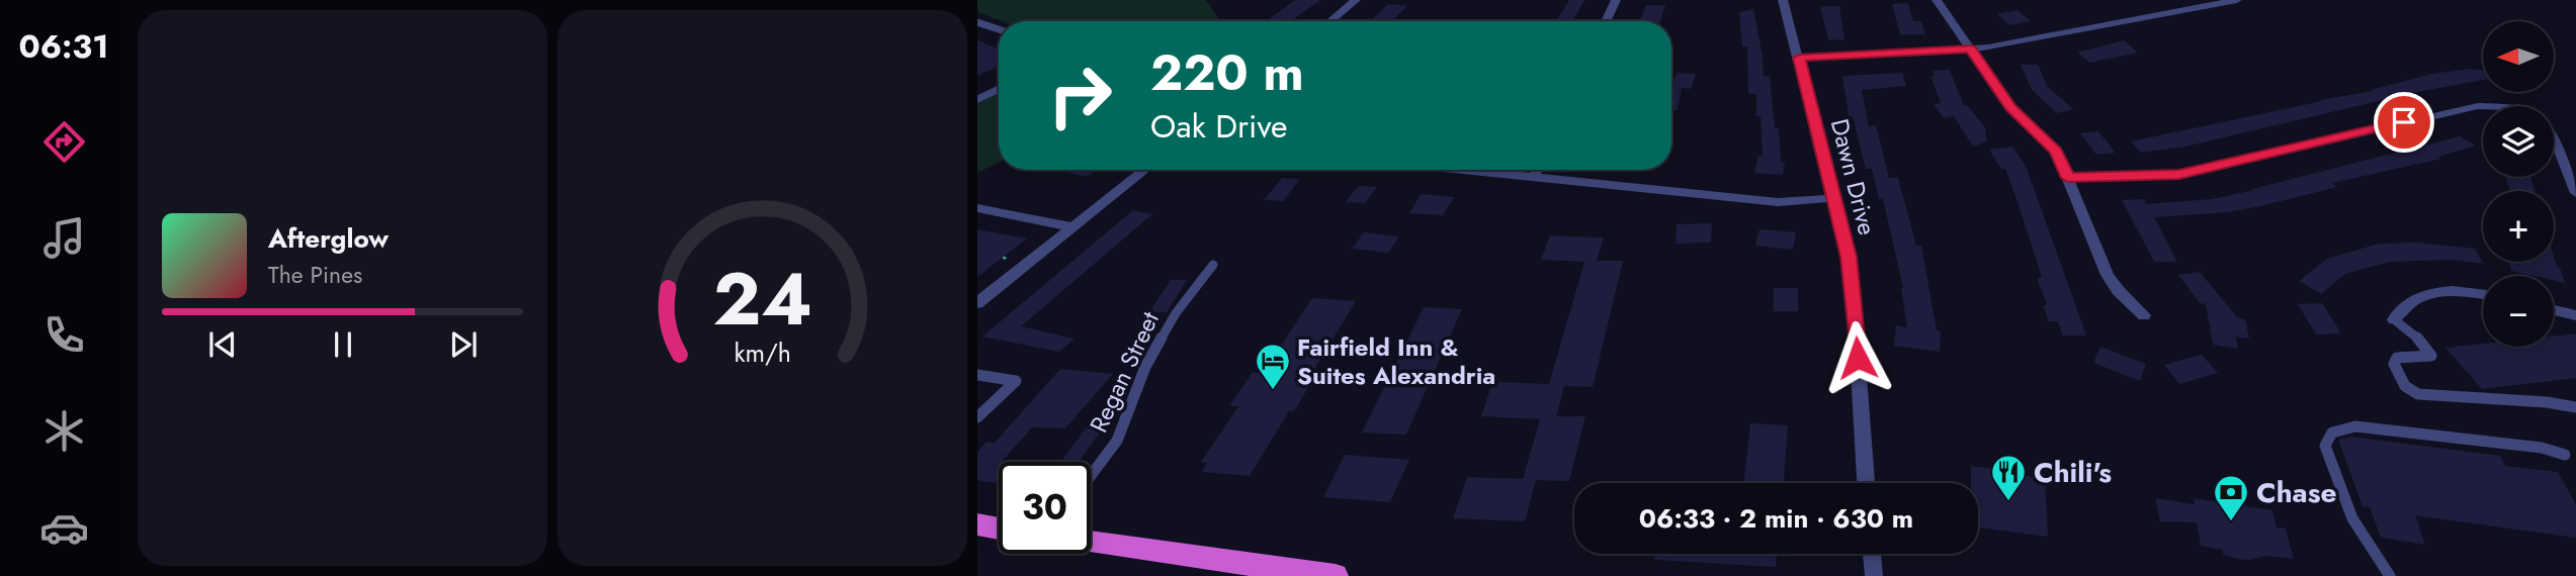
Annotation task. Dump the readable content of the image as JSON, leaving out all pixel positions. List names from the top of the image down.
{
  "streets": {
    "street": ["Dawn Drive"],
    "lane": ["Regan Street"]
  },
  "places": {
    "hotel": ["Fairfield Inn & Suites Alexandria"],
    "restaurant": ["Chili's"],
    "bank": ["Chase"]
  },
  "north": "left",
  "page": {
    "tabs": "06:31",
    "map_buttons": ["+", "−"],
    "turn": ["220 m", "Oak Drive"],
    "song": ["Afterglow", "The Pines"],
    "limit": "30",
    "trip": "06:33 · 2 min · 630 m",
    "gauge": ["24", "km/h"]
  }
}
